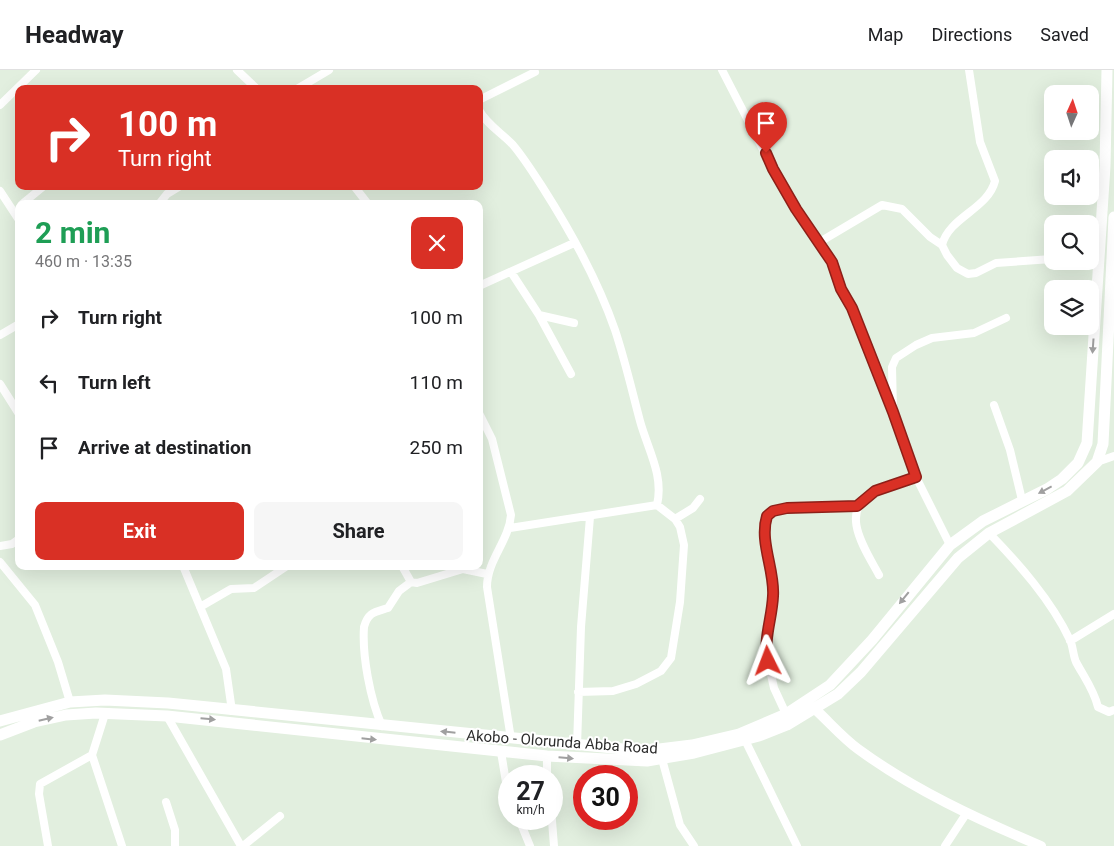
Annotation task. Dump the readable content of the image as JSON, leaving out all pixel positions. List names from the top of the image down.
{
  "streets": {
    "main road": ["Akobo - Olorunda Abba Road"]
  },
  "north": "top",
  "page": {
    "header": "Headway",
    "nav": ["Map", "Directions", "Saved"],
    "turn": ["100 m", "Turn right"],
    "heading": ["2 min", "460 m · 13:35"],
    "list": [
      {
        "name": "Turn right",
        "value": "100 m"
      },
      {
        "name": "Turn left",
        "value": "110 m"
      },
      {
        "name": "Arrive at destination",
        "value": "250 m"
      }
    ],
    "buttons": ["Exit", "Share"],
    "speed": "27 km/h",
    "limit": "30"
  }
}
